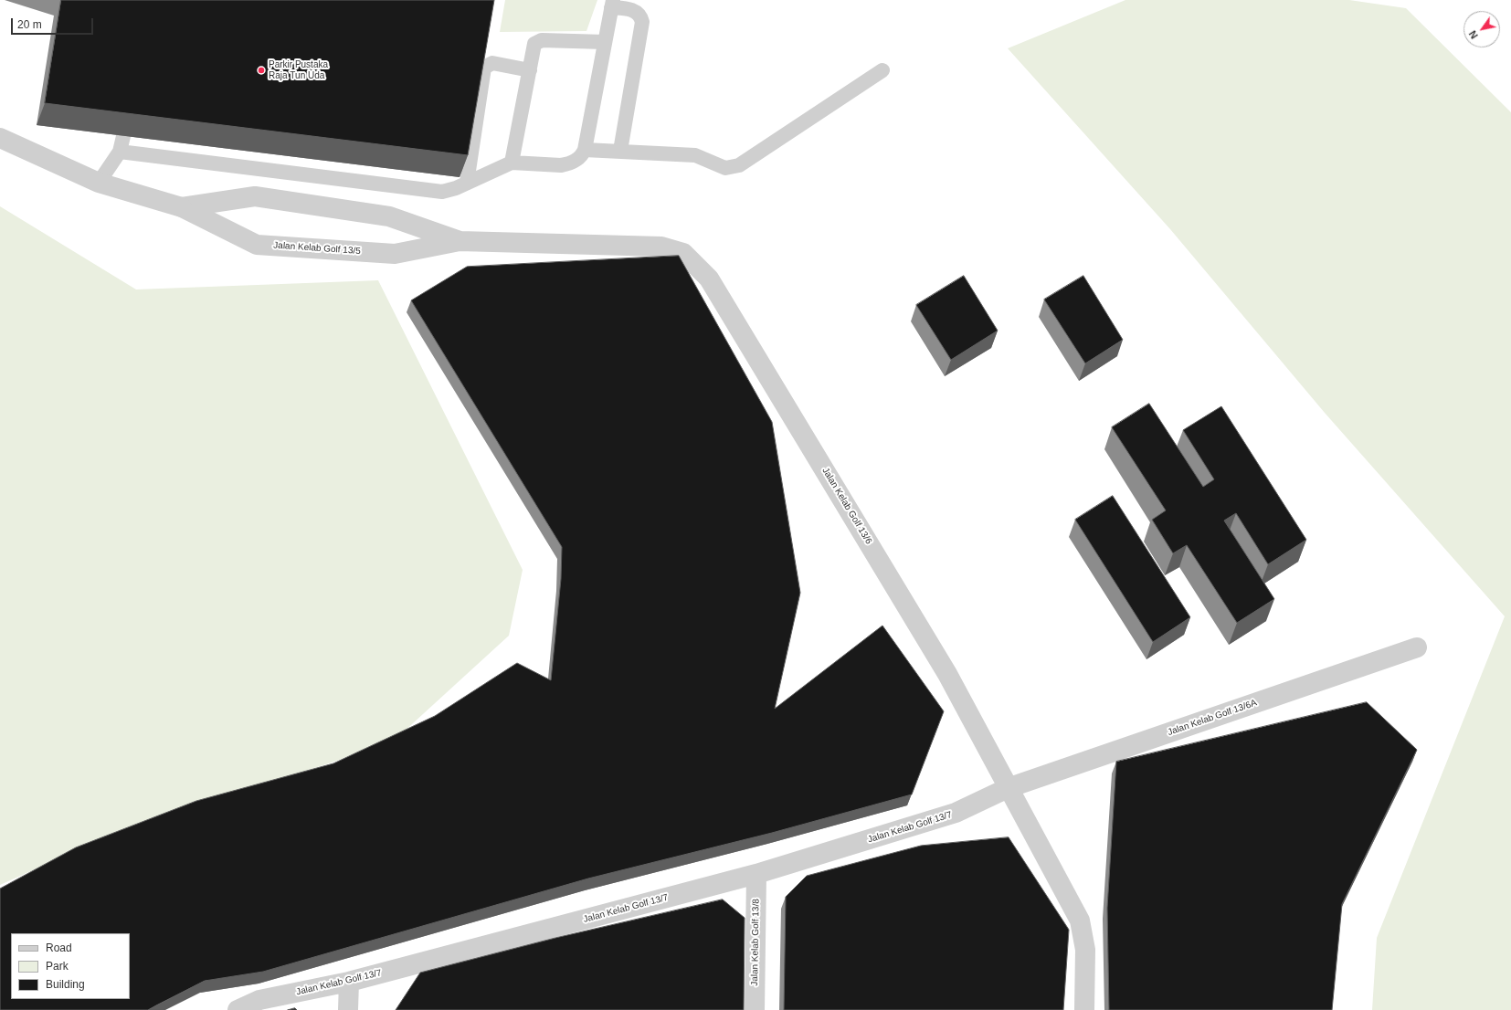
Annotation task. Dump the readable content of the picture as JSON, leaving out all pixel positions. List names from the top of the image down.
{
  "streets": {
    "street": [
      "Jalan Kelab Golf 13/5",
      "Jalan Kelab Golf 13/6",
      "Jalan Kelab Golf 13/6A",
      "Jalan Kelab Golf 13/7",
      "Jalan Kelab Golf 13/8"
    ]
  },
  "crossings": [
    ["Jalan Kelab Golf 13/5", "Jalan Kelab Golf 13/6"],
    ["Jalan Kelab Golf 13/6", "Jalan Kelab Golf 13/6A"],
    ["Jalan Kelab Golf 13/6", "Jalan Kelab Golf 13/7"],
    ["Jalan Kelab Golf 13/6A", "Jalan Kelab Golf 13/7"],
    ["Jalan Kelab Golf 13/7", "Jalan Kelab Golf 13/8"]
  ],
  "places": ["Parkir Pustaka Raja Tun Uda"],
  "legend": ["Road", "Park", "Building"],
  "scale_bar": "20 m",
  "north": "bottom left"
}
